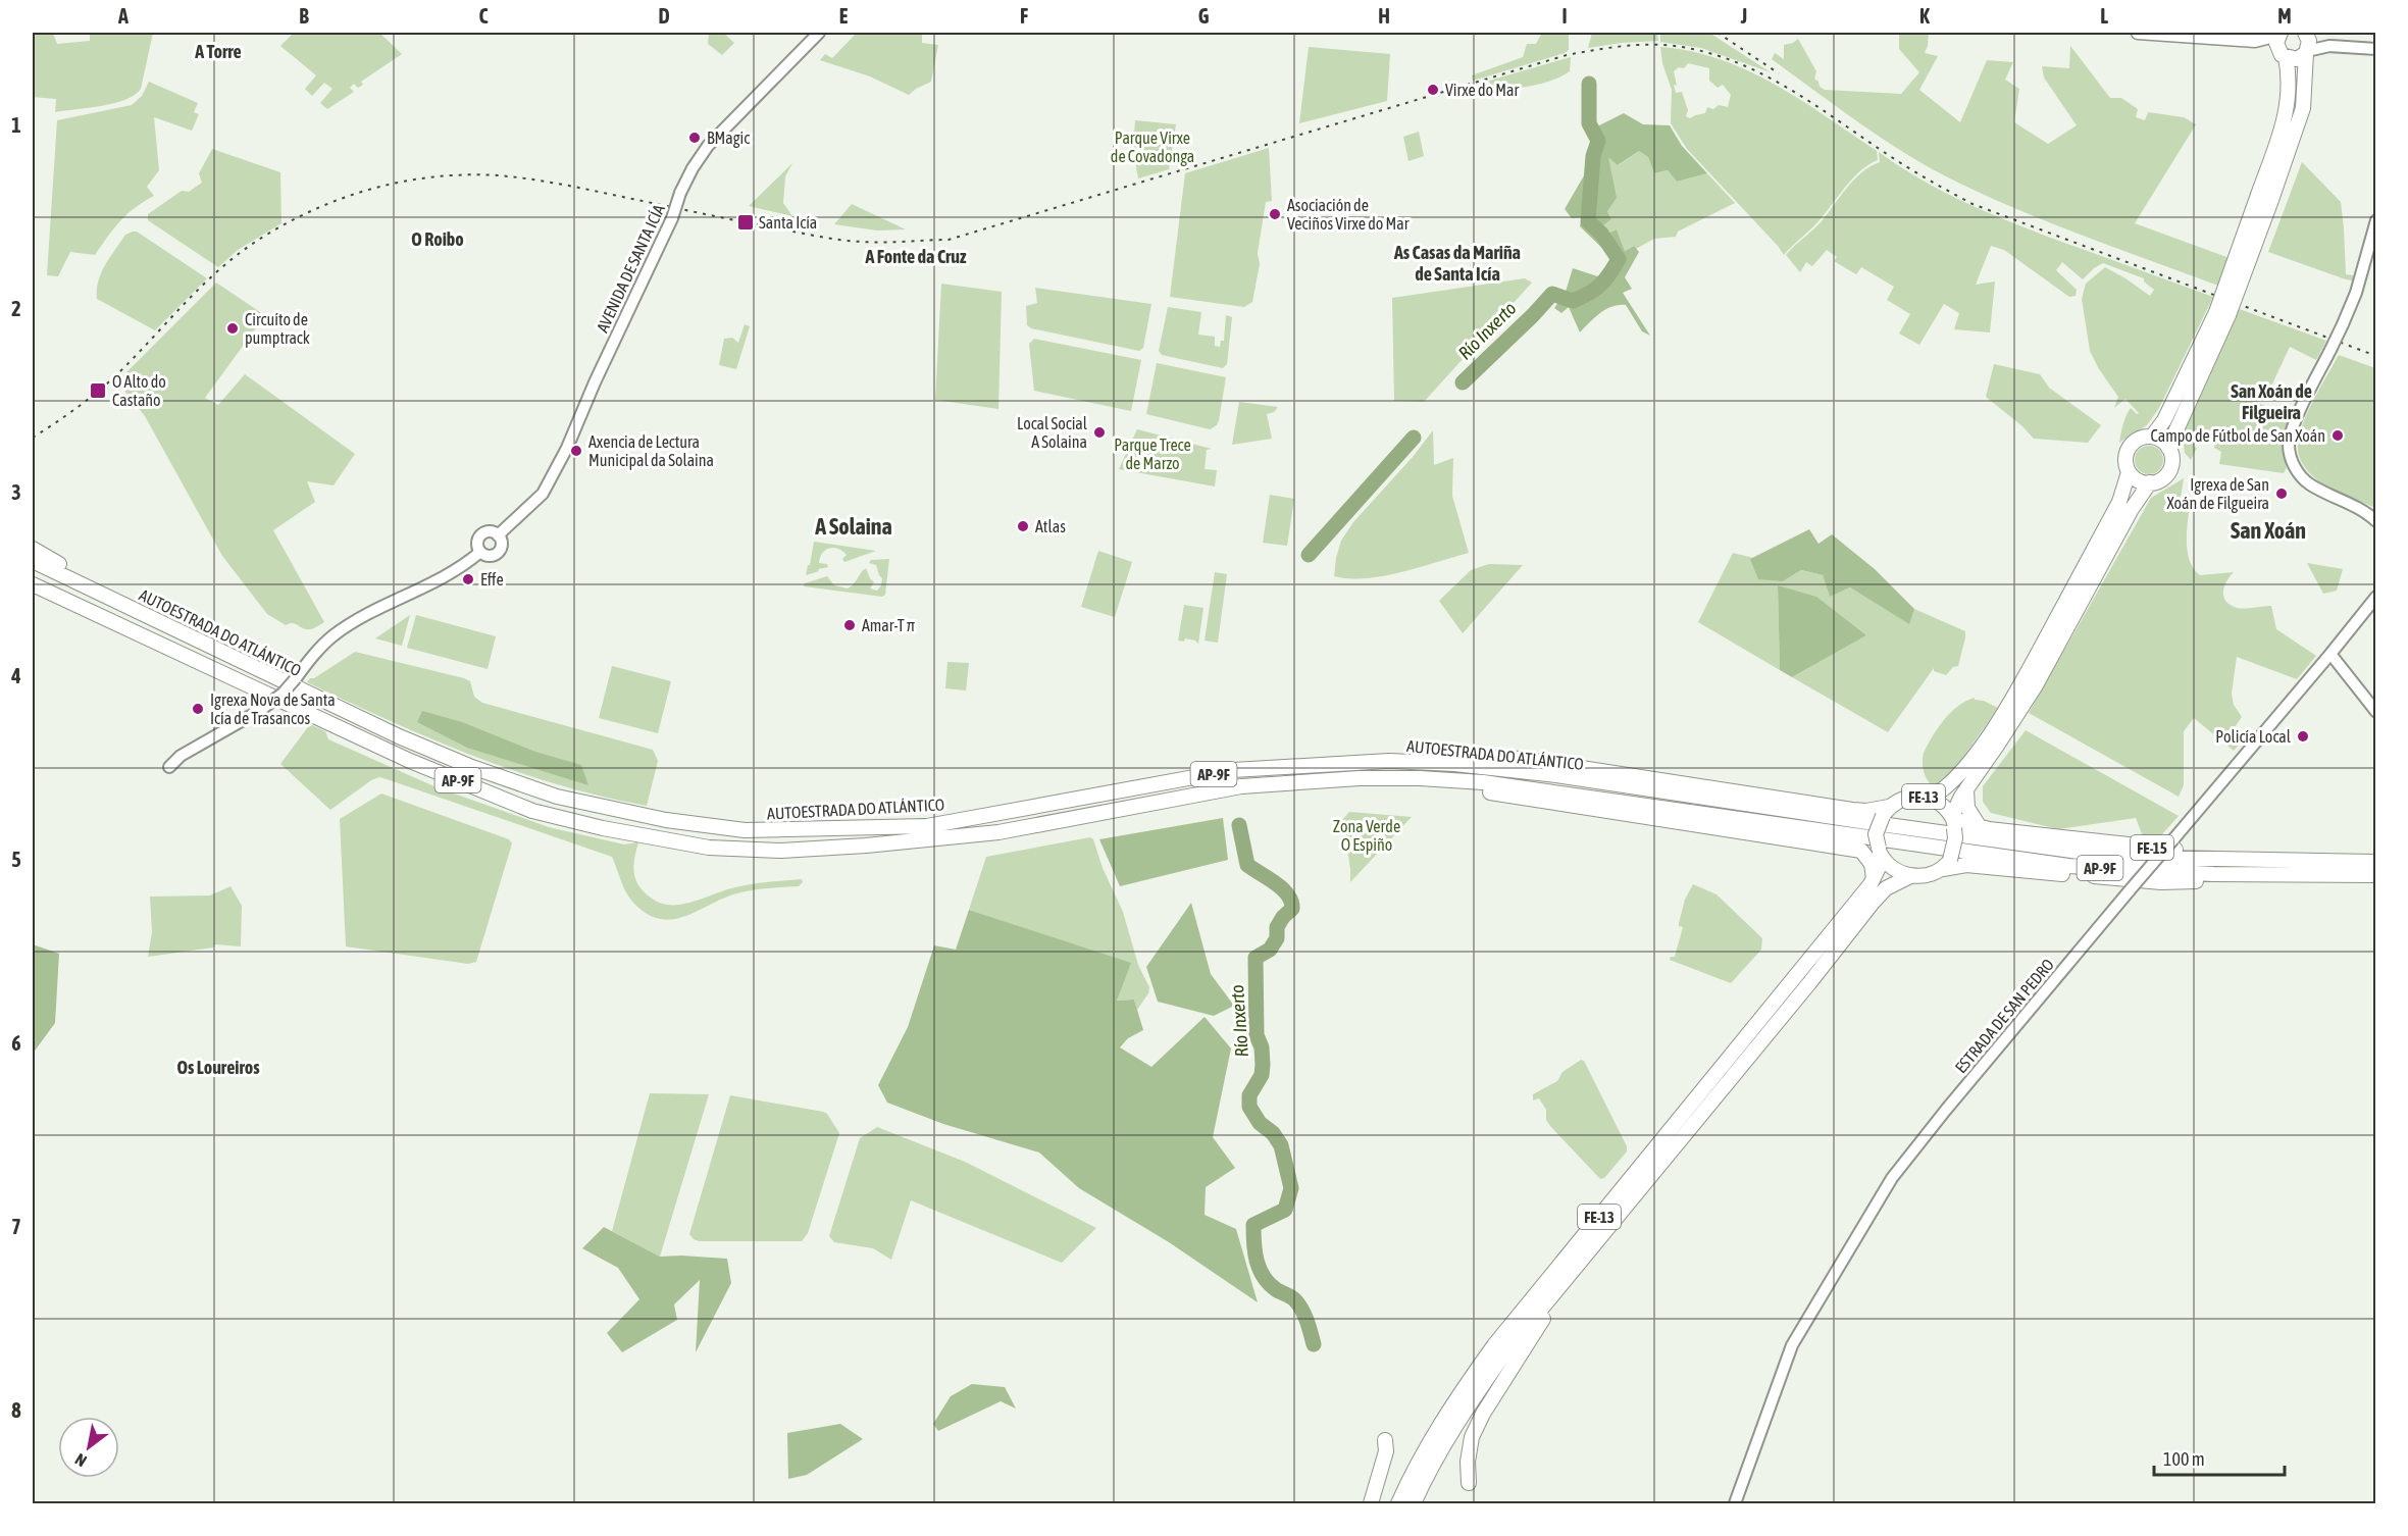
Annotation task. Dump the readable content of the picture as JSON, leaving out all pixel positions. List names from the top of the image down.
{
  "streets": {
    "highway": [
      "AUTOESTRADA DO ATLÁNTICO",
      "AP-9F",
      "FE-13",
      "FE-15"
    ],
    "street": ["AVENIDA DE SANTA ICÍA", "ESTRADA DE SAN PEDRO"]
  },
  "crossings": [
    ["AUTOESTRADA DO ATLÁNTICO", "AP-9F"],
    ["AUTOESTRADA DO ATLÁNTICO", "FE-13"],
    ["AP-9F", "FE-13"],
    ["AP-9F", "FE-15"],
    ["FE-13", "FE-15"]
  ],
  "districts": [
    "A Torre",
    "O Roibo",
    "As Casas da Mariña de Santa Icía",
    "A Fonte da Cruz",
    "San Xoán de Filgueira",
    "A Solaina",
    "San Xoán",
    "Os Loureiros"
  ],
  "water": ["Río Inxerto"],
  "parks": ["Parque Virxe de Covadonga", "Parque Trece de Marzo", "Zona Verde O Espiño"],
  "places": {
    "other": [
      "Virxe do Mar",
      "BMagic",
      "Asociación de Veciños Virxe do Mar",
      "Circuíto de pumptrack",
      "Local Social A Solaina",
      "Campo de Fútbol de San Xoán",
      "Axencia de Lectura Municipal da Solaina",
      "Igrexa de San Xoán de Filgueira",
      "Atlas",
      "Effe",
      "Amar-T π",
      "Igrexa Nova de Santa Icía de Trasancos",
      "Policía Local"
    ],
    "transit": ["Santa Icía", "O Alto do Castaño"]
  },
  "scale_bar": "100 m",
  "north": "bottom left",
  "grid": {
    "columns": [
      "A",
      "B",
      "C",
      "D",
      "E",
      "F",
      "G",
      "H",
      "I",
      "J",
      "K",
      "L",
      "M"
    ],
    "rows": [
      "1",
      "2",
      "3",
      "4",
      "5",
      "6",
      "7",
      "8"
    ]
  }
}
